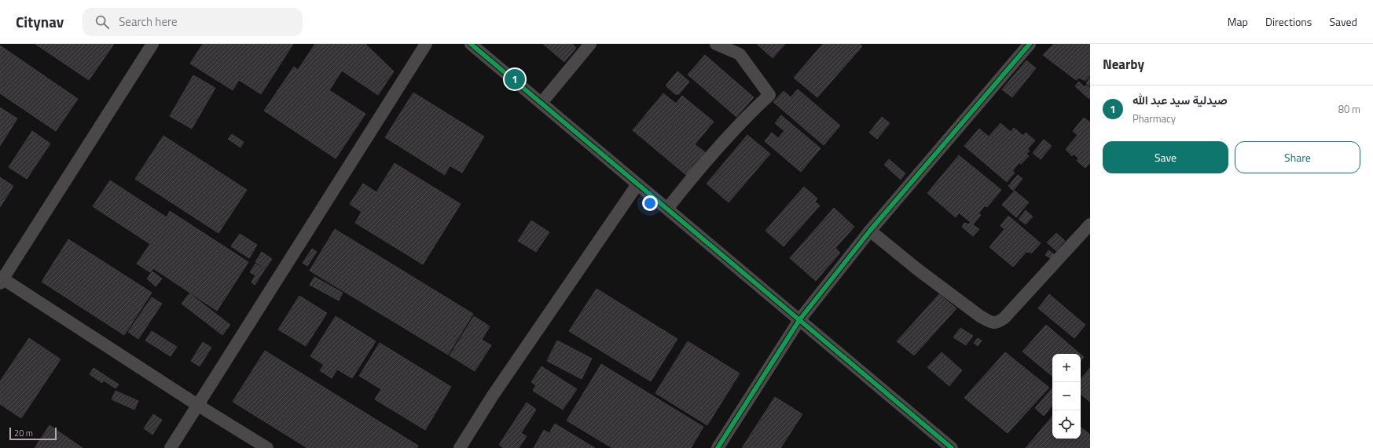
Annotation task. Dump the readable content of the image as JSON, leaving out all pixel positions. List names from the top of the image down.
{
  "scale_bar": "20 m",
  "page": {
    "header": "Citynav",
    "search": "Search here",
    "nav": ["Map", "Directions", "Saved"],
    "heading": "Nearby",
    "pins": "1",
    "list": [
      {
        "mark": "1",
        "name": "صيدلية سيد عبد الله",
        "note": "Pharmacy",
        "value": "80 m"
      }
    ],
    "buttons": ["Save", "Share"],
    "map_buttons": ["+", "−"],
    "scale": "20 m"
  }
}
